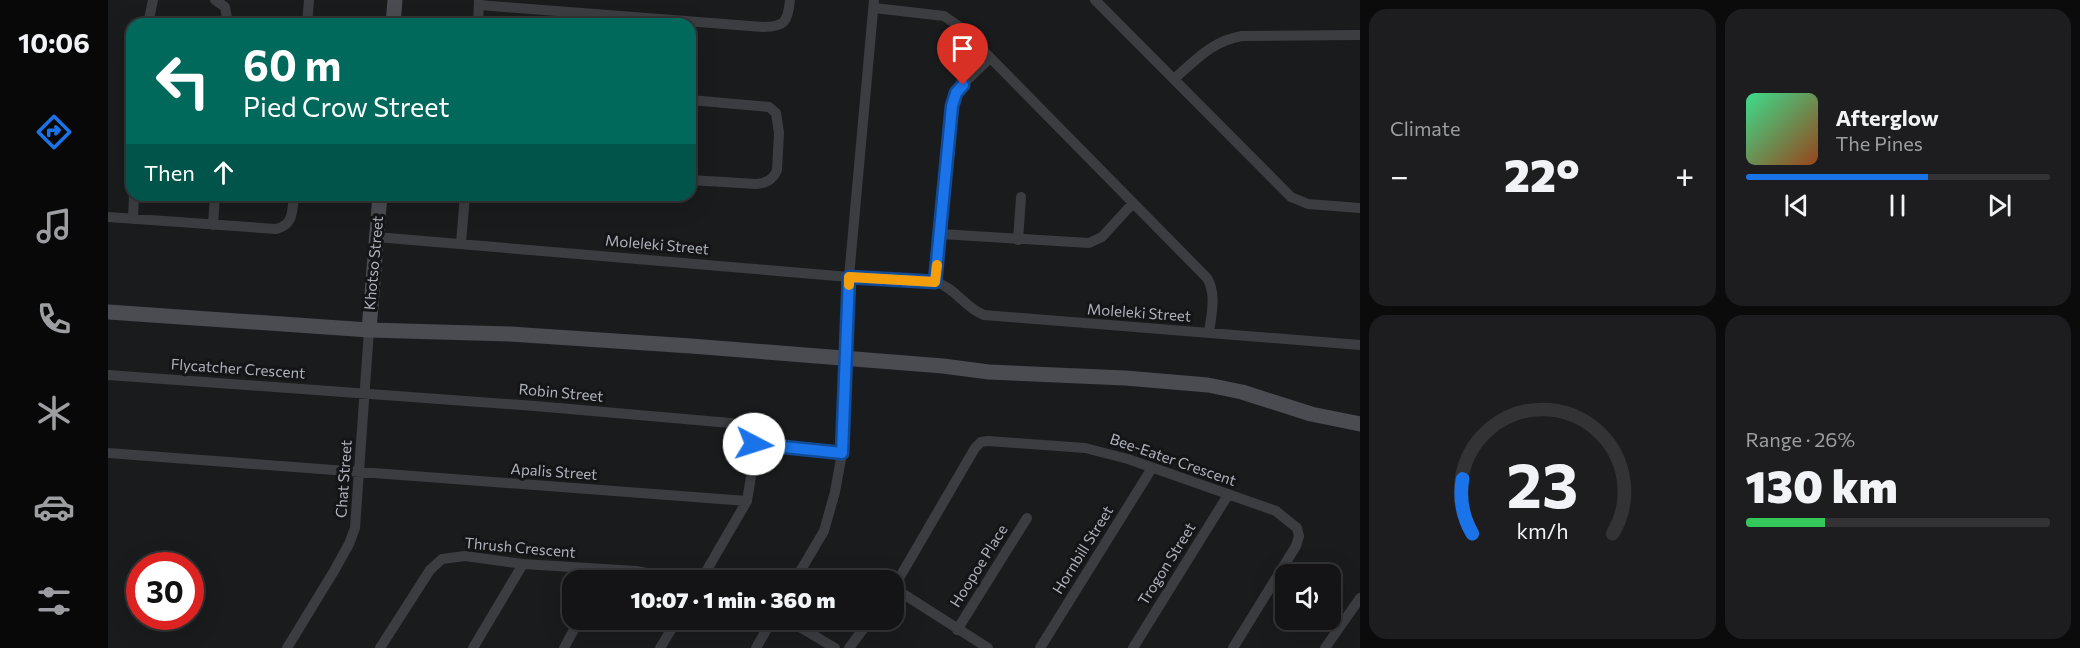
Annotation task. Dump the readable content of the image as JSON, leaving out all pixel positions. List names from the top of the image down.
{
  "streets": {
    "street": [
      "Moleleki Street",
      "Khotso Street",
      "Flycatcher Crescent",
      "Robin Street",
      "Bee-Eater Crescent",
      "Apalis Street",
      "Chat Street",
      "Thrush Crescent",
      "Hornbill Street",
      "Trogon Street",
      "Hoopoe Place"
    ]
  },
  "crossings": [
    ["Moleleki Street", "Khotso Street"],
    ["Khotso Street", "Chat Street"],
    ["Flycatcher Crescent", "Robin Street"],
    ["Flycatcher Crescent", "Chat Street"],
    ["Robin Street", "Chat Street"],
    ["Bee-Eater Crescent", "Hornbill Street"],
    ["Bee-Eater Crescent", "Trogon Street"],
    ["Apalis Street", "Chat Street"]
  ],
  "page": {
    "tabs": "10:06",
    "tile": [
      "Climate",
      ["Range · 26%", "130 km"]
    ],
    "turn": ["60 m", "Pied Crow Street"],
    "song": ["Afterglow", "The Pines"],
    "then": "Then",
    "heat": ["−", "22°", "+"],
    "limit": "30",
    "trip": "10:07 · 1 min · 360 m",
    "gauge": ["23", "km/h"]
  }
}
